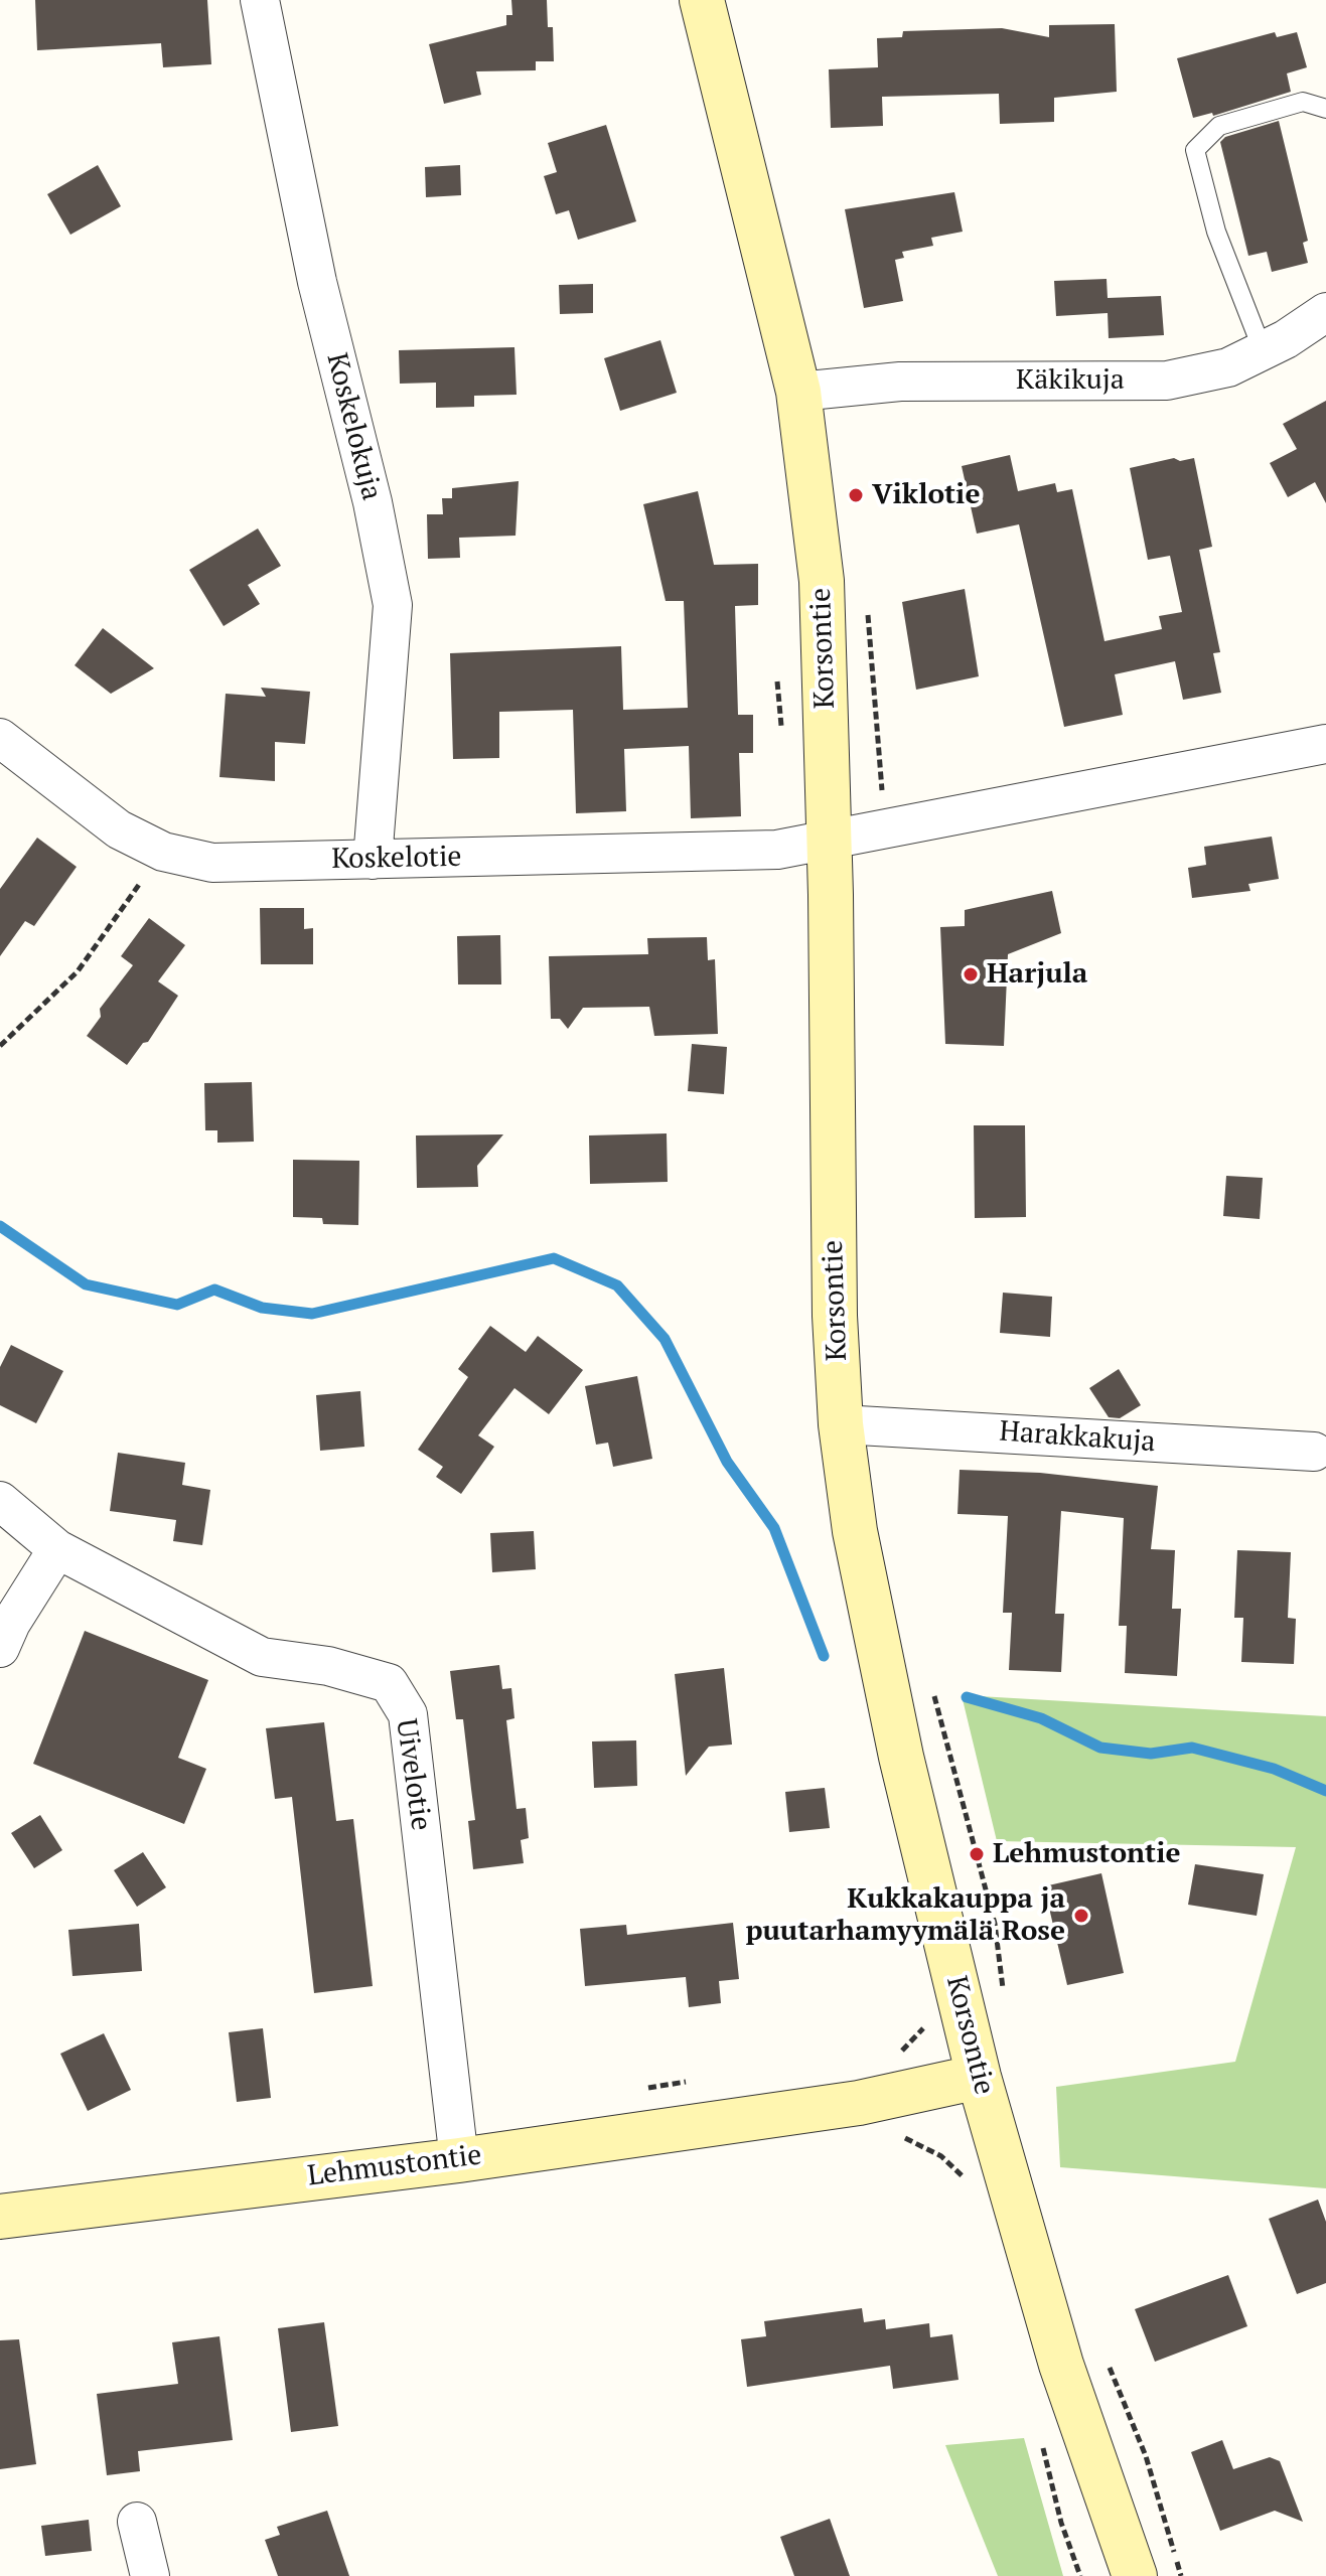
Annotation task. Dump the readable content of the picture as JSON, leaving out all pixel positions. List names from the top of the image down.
{
  "streets": {
    "main road": ["Korsontie", "Lehmustontie"],
    "street": [
      "Käkikuja",
      "Koskelokuja",
      "Koskelotie",
      "Harakkakuja",
      "Uivelotie"
    ]
  },
  "crossings": [
    ["Käkikuja", "Korsontie"],
    ["Koskelokuja", "Koskelotie"],
    ["Korsontie", "Koskelotie"],
    ["Korsontie", "Harakkakuja"],
    ["Korsontie", "Lehmustontie"],
    ["Uivelotie", "Lehmustontie"]
  ],
  "places": [
    "Viklotie",
    "Harjula",
    "Lehmustontie",
    "Kukkakauppa ja puutarhamyymälä Rose"
  ]
}
